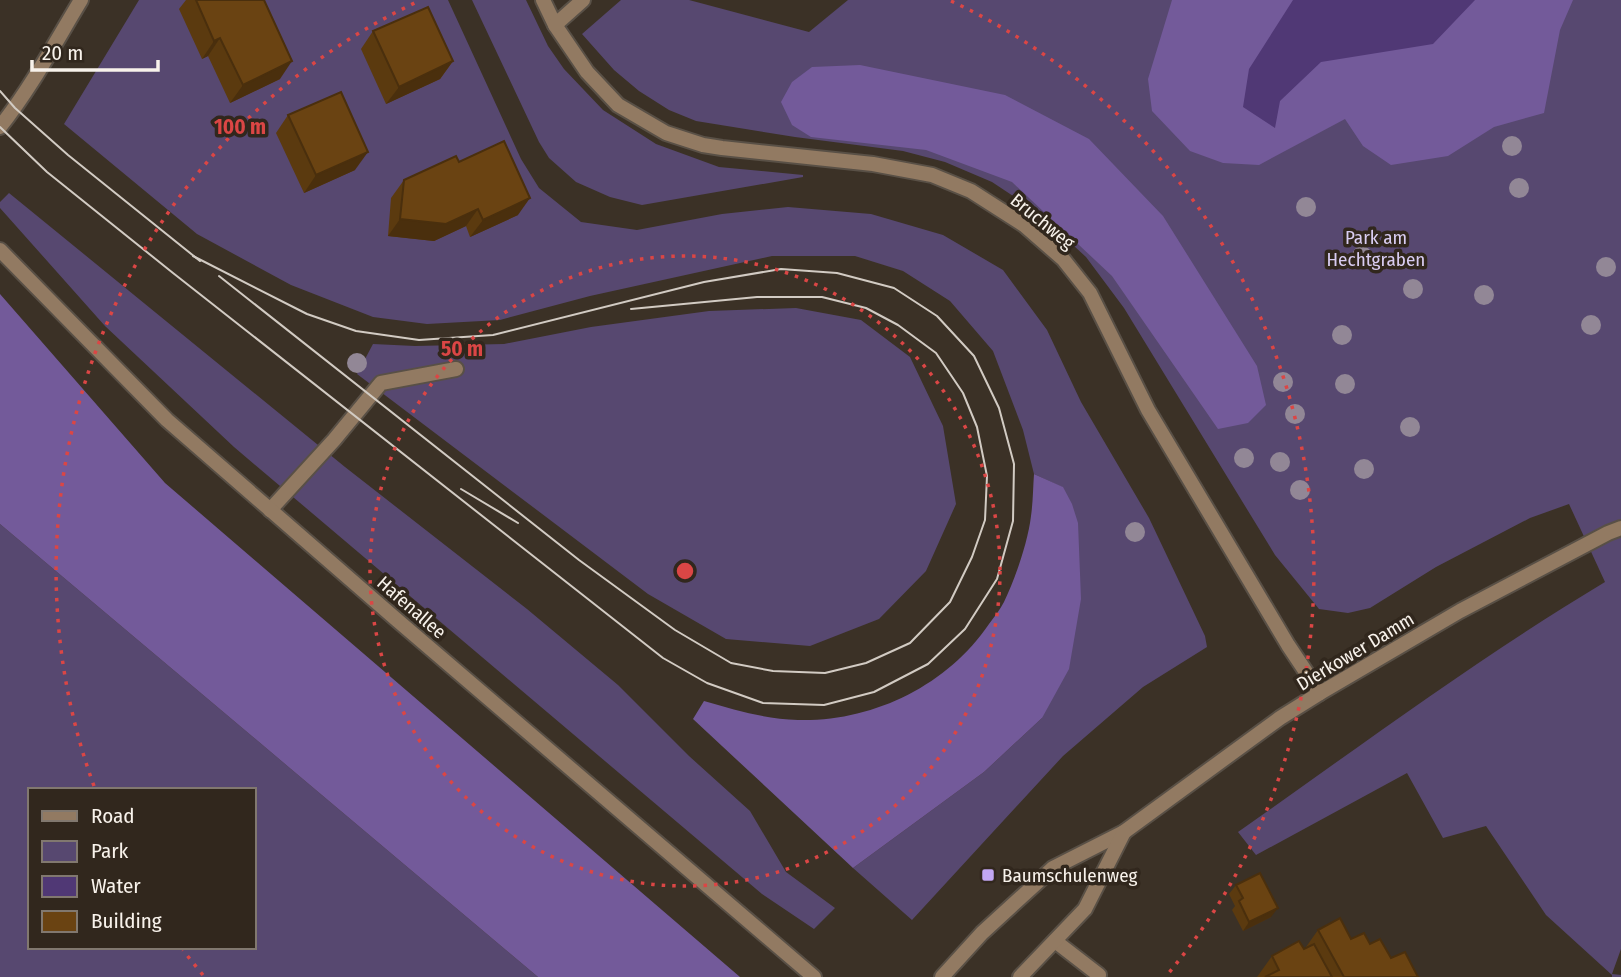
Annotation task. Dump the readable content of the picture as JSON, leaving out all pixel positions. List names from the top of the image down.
{
  "streets": {
    "street": ["Bruchweg", "Hafenallee", "Dierkower Damm"]
  },
  "crossings": [
    ["Bruchweg", "Dierkower Damm"]
  ],
  "parks": ["Park am Hechtgraben"],
  "places": {
    "transit": ["Baumschulenweg"]
  },
  "legend": [
    "Road",
    "Park",
    "Water",
    "Building"
  ],
  "scale_bar": "20 m",
  "rings": ["100 m", "50 m"]
}
